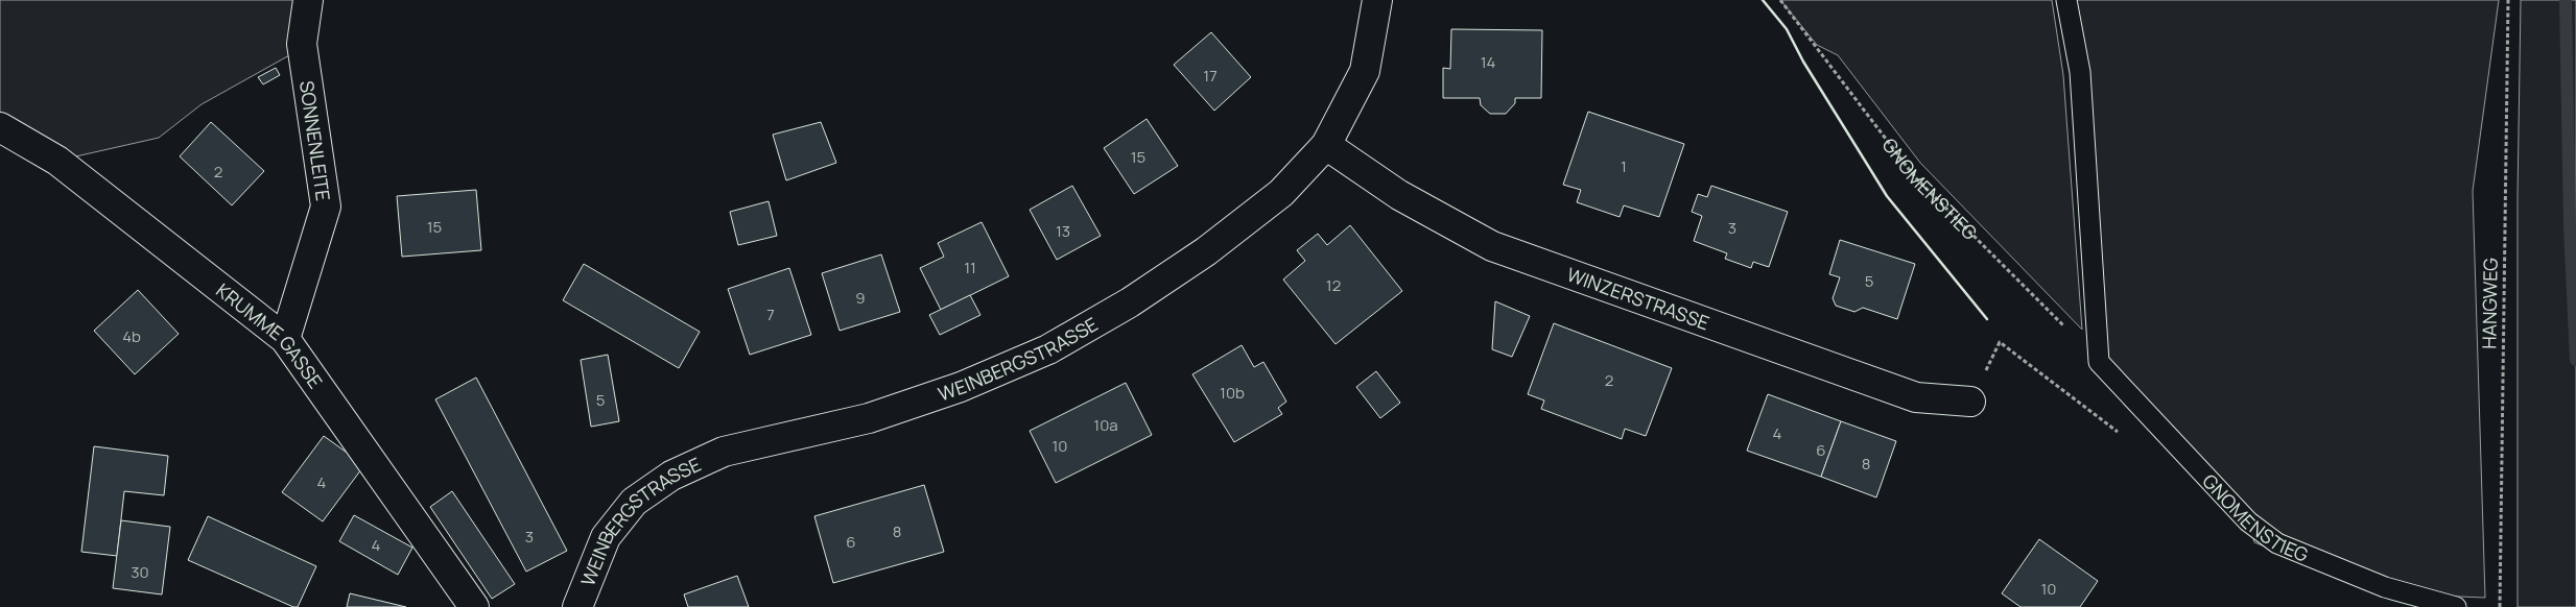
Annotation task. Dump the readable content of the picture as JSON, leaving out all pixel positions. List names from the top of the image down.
{
  "streets": {
    "street": [
      "SONNENLEITE",
      "WINZERSTRASSE",
      "KRUMME GASSE",
      "WEINBERGSTRASSE"
    ],
    "lane": ["GNOMENSTIEG"],
    "path": ["HANGWEG"]
  },
  "crossings": [
    ["SONNENLEITE", "KRUMME GASSE"],
    ["WINZERSTRASSE", "WEINBERGSTRASSE"]
  ],
  "house_numbers": [
    "14",
    "17",
    "15",
    "1",
    "2",
    "15",
    "3",
    "13",
    "11",
    "5",
    "12",
    "9",
    "7",
    "4b",
    "2",
    "10b",
    "5",
    "10a",
    "4",
    "10",
    "6",
    "8",
    "4",
    "8",
    "3",
    "6",
    "4",
    "30",
    "10"
  ]
}
